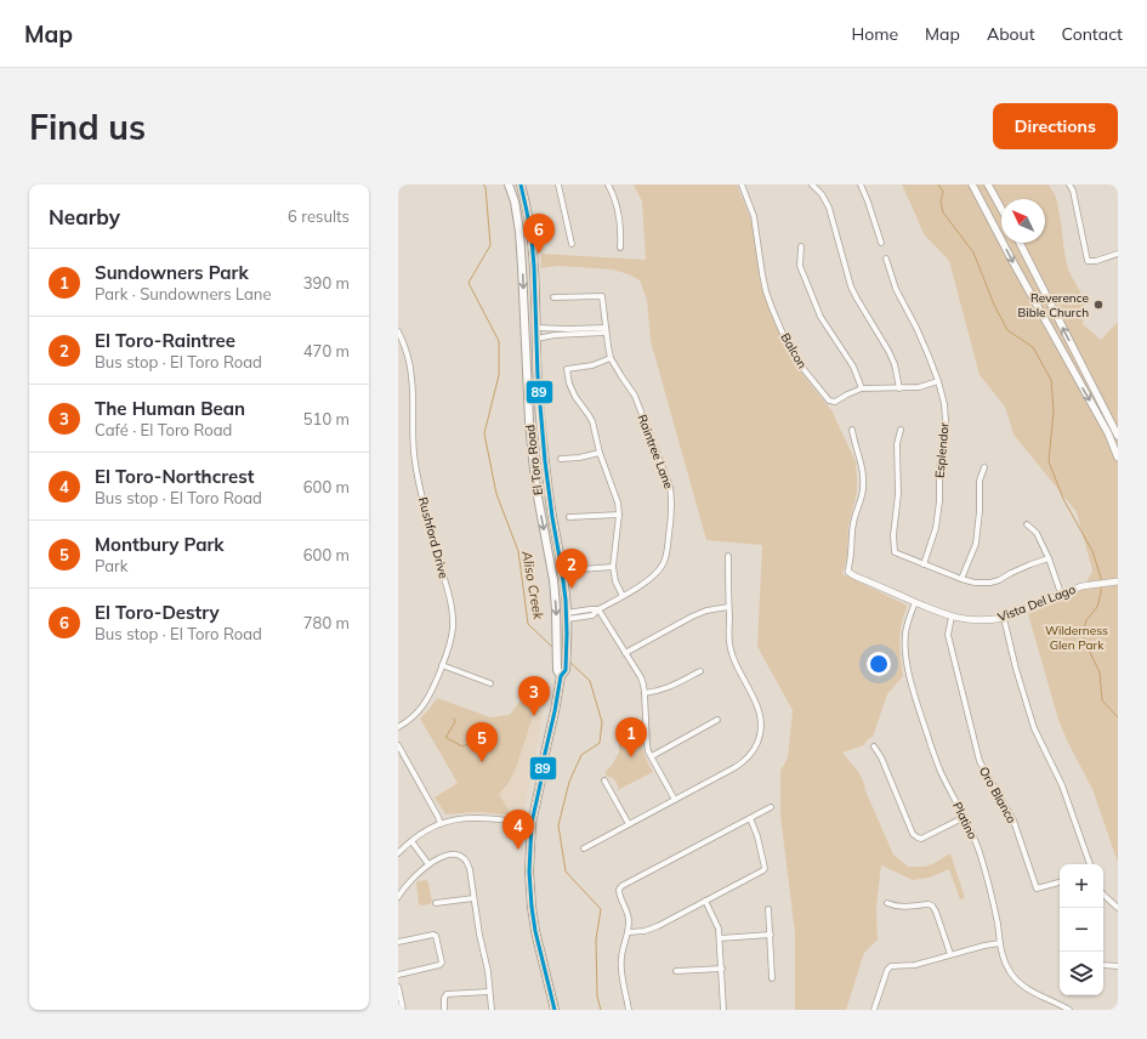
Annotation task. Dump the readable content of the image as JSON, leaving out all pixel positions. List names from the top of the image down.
{
  "streets": {
    "main road": ["El Toro Road"],
    "street": [
      "Balcon",
      "Esplendor",
      "Raintree Lane",
      "Rushford Drive",
      "Vista Del Lago",
      "Oro Blanco",
      "Platino"
    ]
  },
  "crossings": [
    ["Balcon", "Esplendor"],
    ["Raintree Lane", "El Toro Road"],
    ["Vista Del Lago", "Oro Blanco"],
    ["Vista Del Lago", "Platino"]
  ],
  "water": ["Aliso Creek"],
  "parks": ["Wilderness Glen Park"],
  "places": ["Reverence Bible Church"],
  "lines": ["transit line 89"],
  "north": "top left",
  "page": {
    "header": "Map",
    "nav": [
      "Home",
      "Map",
      "About",
      "Contact"
    ],
    "buttons": "Directions",
    "title": "Find us",
    "heading": ["Nearby", "6 results"],
    "pins": [
      "6",
      "2",
      "3",
      "1",
      "5",
      "4"
    ],
    "list": [
      {
        "mark": "1",
        "name": "Sundowners Park",
        "note": "Park · Sundowners Lane",
        "value": "390 m"
      },
      {
        "mark": "2",
        "name": "El Toro-Raintree",
        "note": "Bus stop · El Toro Road",
        "value": "470 m"
      },
      {
        "mark": "3",
        "name": "The Human Bean",
        "note": "Café · El Toro Road",
        "value": "510 m"
      },
      {
        "mark": "4",
        "name": "El Toro-Northcrest",
        "note": "Bus stop · El Toro Road",
        "value": "600 m"
      },
      {
        "mark": "5",
        "name": "Montbury Park",
        "note": "Park",
        "value": "600 m"
      },
      {
        "mark": "6",
        "name": "El Toro-Destry",
        "note": "Bus stop · El Toro Road",
        "value": "780 m"
      }
    ],
    "map_buttons": ["+", "−"]
  }
}
